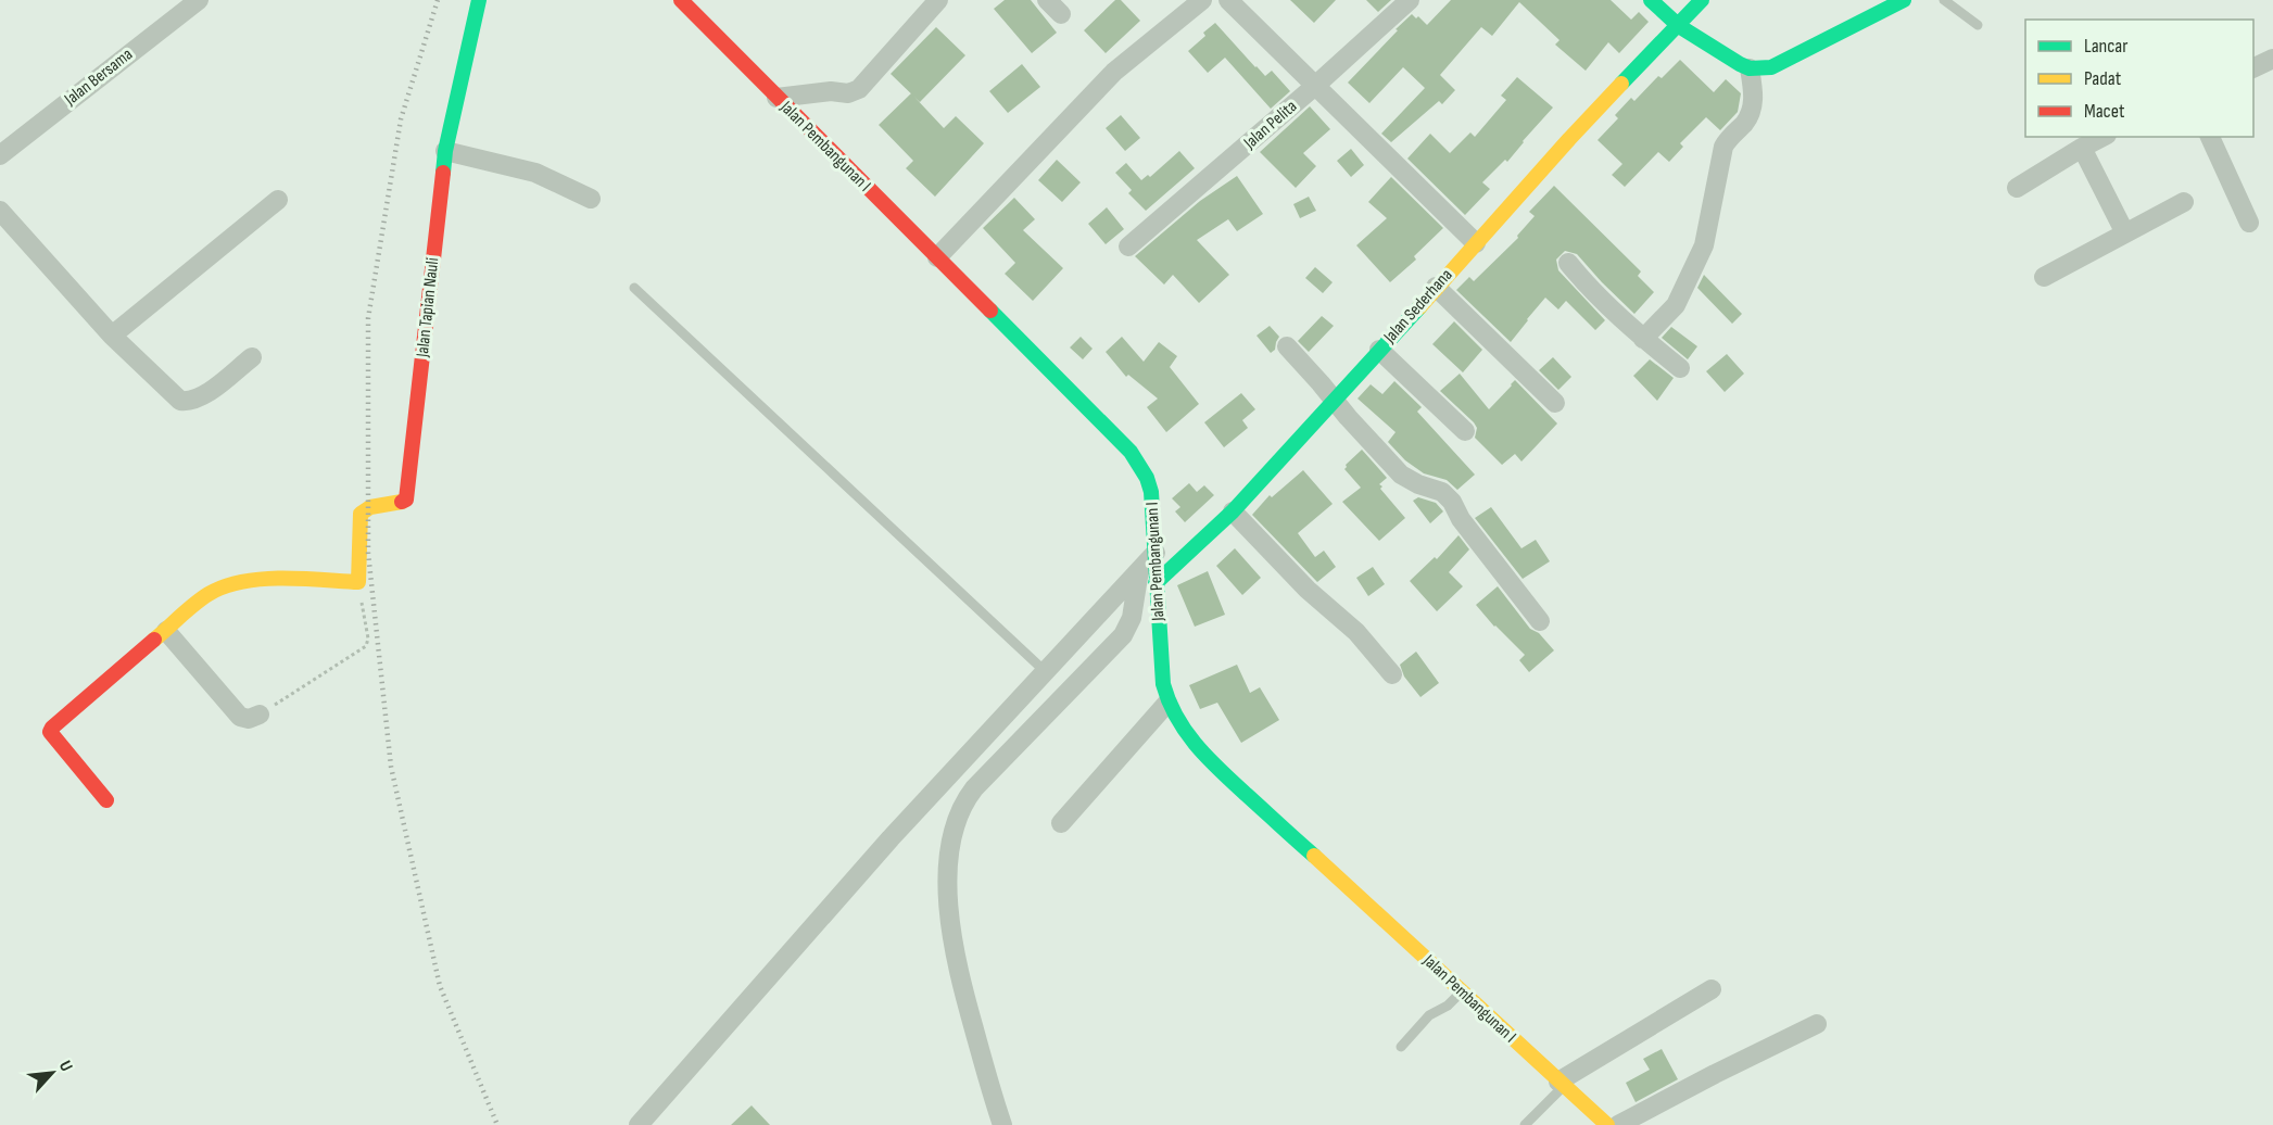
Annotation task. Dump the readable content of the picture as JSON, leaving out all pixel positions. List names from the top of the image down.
{
  "streets": {
    "street": [
      "Jalan Bersama",
      "Jalan Pelita",
      "Jalan Pembangunan I",
      "Jalan Sederhana",
      "Jalan Tapian Nauli"
    ]
  },
  "crossings": [
    ["Jalan Pembangunan I", "Jalan Sederhana"]
  ],
  "legend": ["Lancar", "Padat", "Macet"],
  "north": "top right"
}
